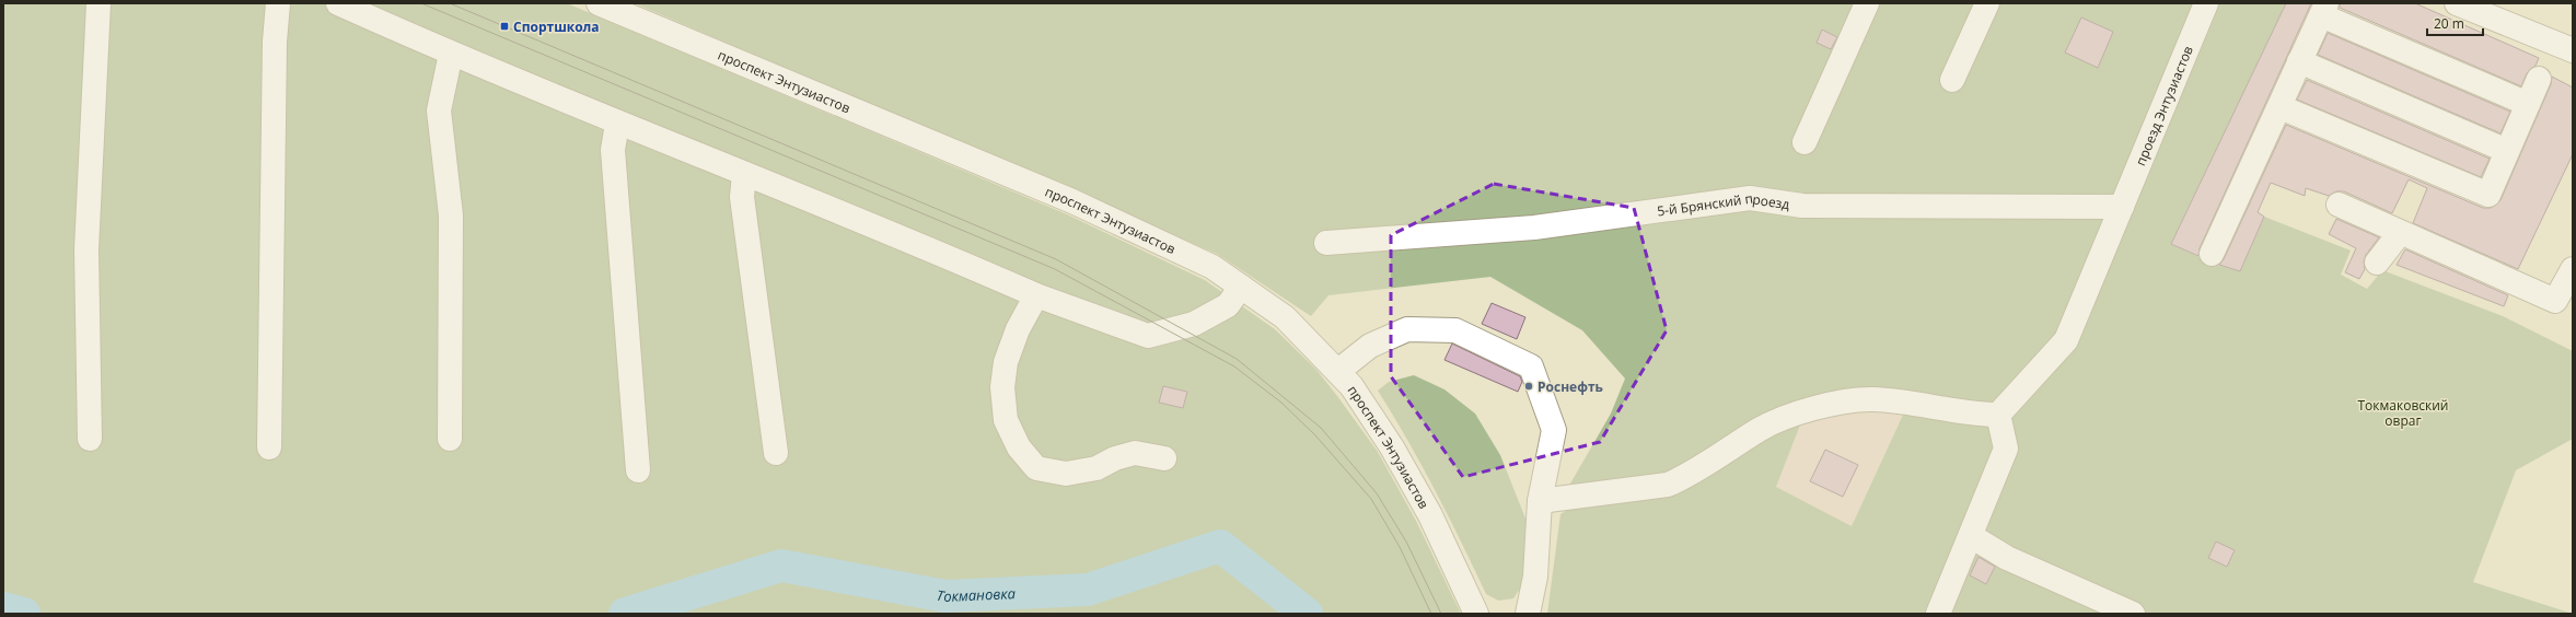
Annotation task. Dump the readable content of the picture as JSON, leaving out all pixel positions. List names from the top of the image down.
{
  "streets": {
    "street": ["проспект Энтузиастов", "проезд Энтузиастов", "5-й Брянский проезд"]
  },
  "crossings": [
    ["проезд Энтузиастов", "5-й Брянский проезд"]
  ],
  "water": ["Токмановка"],
  "parks": ["Токмаковский овраг"],
  "places": {
    "transit": ["Спортшкола"],
    "other": ["Роснефть"]
  },
  "scale_bar": "20 m"
}
